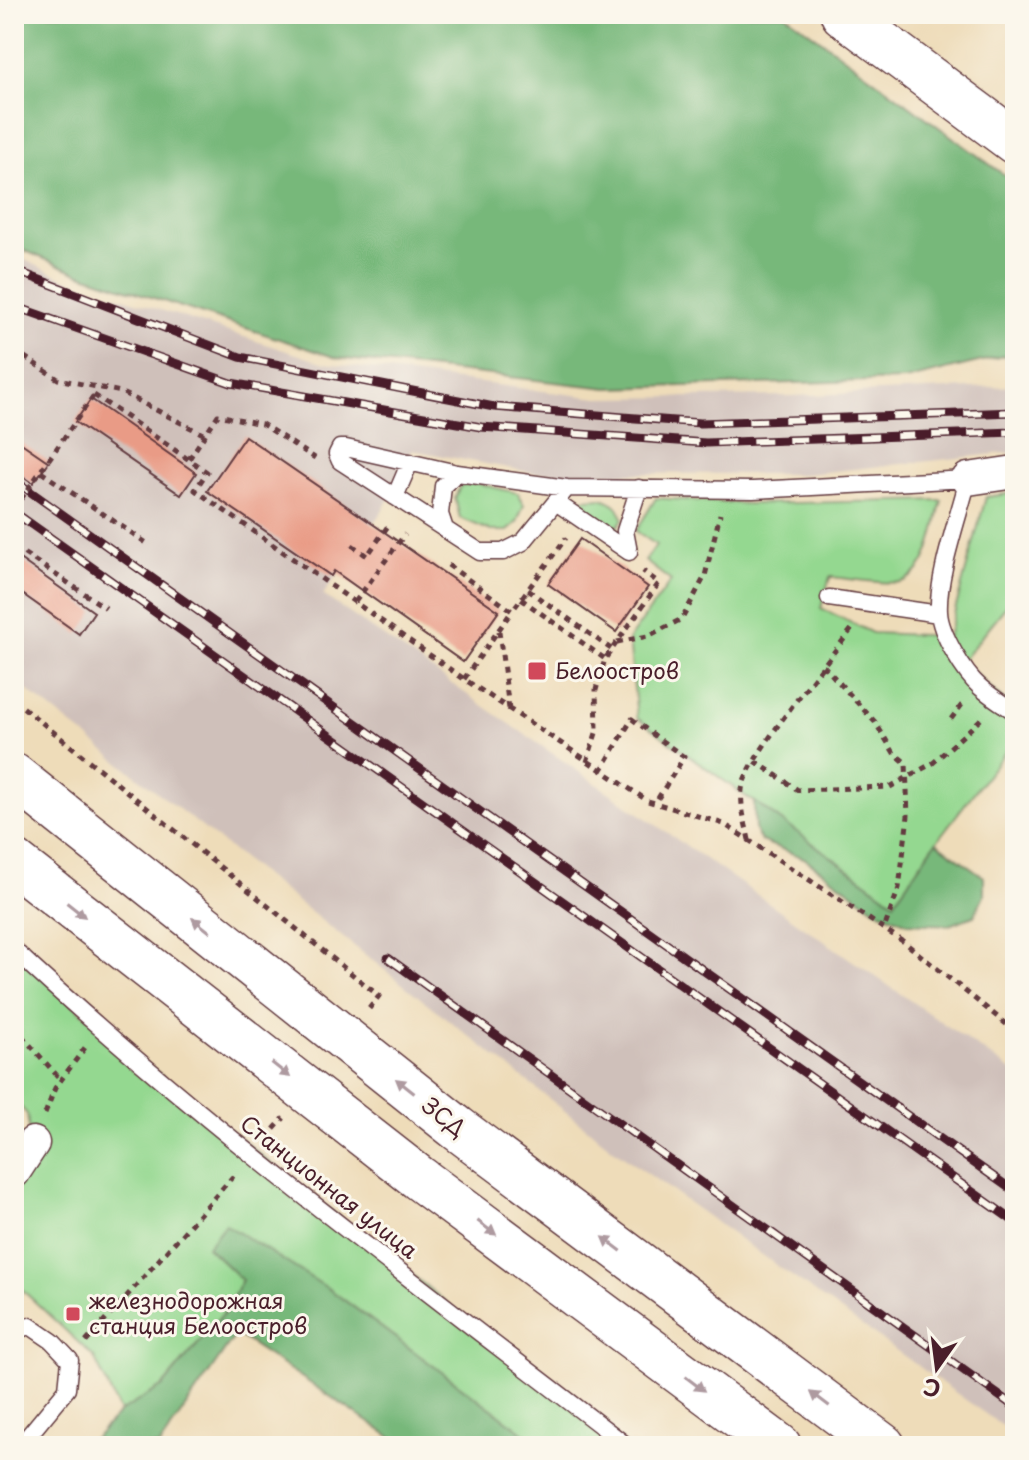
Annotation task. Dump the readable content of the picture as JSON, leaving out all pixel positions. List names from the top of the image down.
{
  "streets": {
    "main road": ["ЗСД"],
    "lane": ["Станционная улица"]
  },
  "places": {
    "transit": ["Белоостров", "железнодорожная станция Белоостров"]
  },
  "north": "bottom"
}
